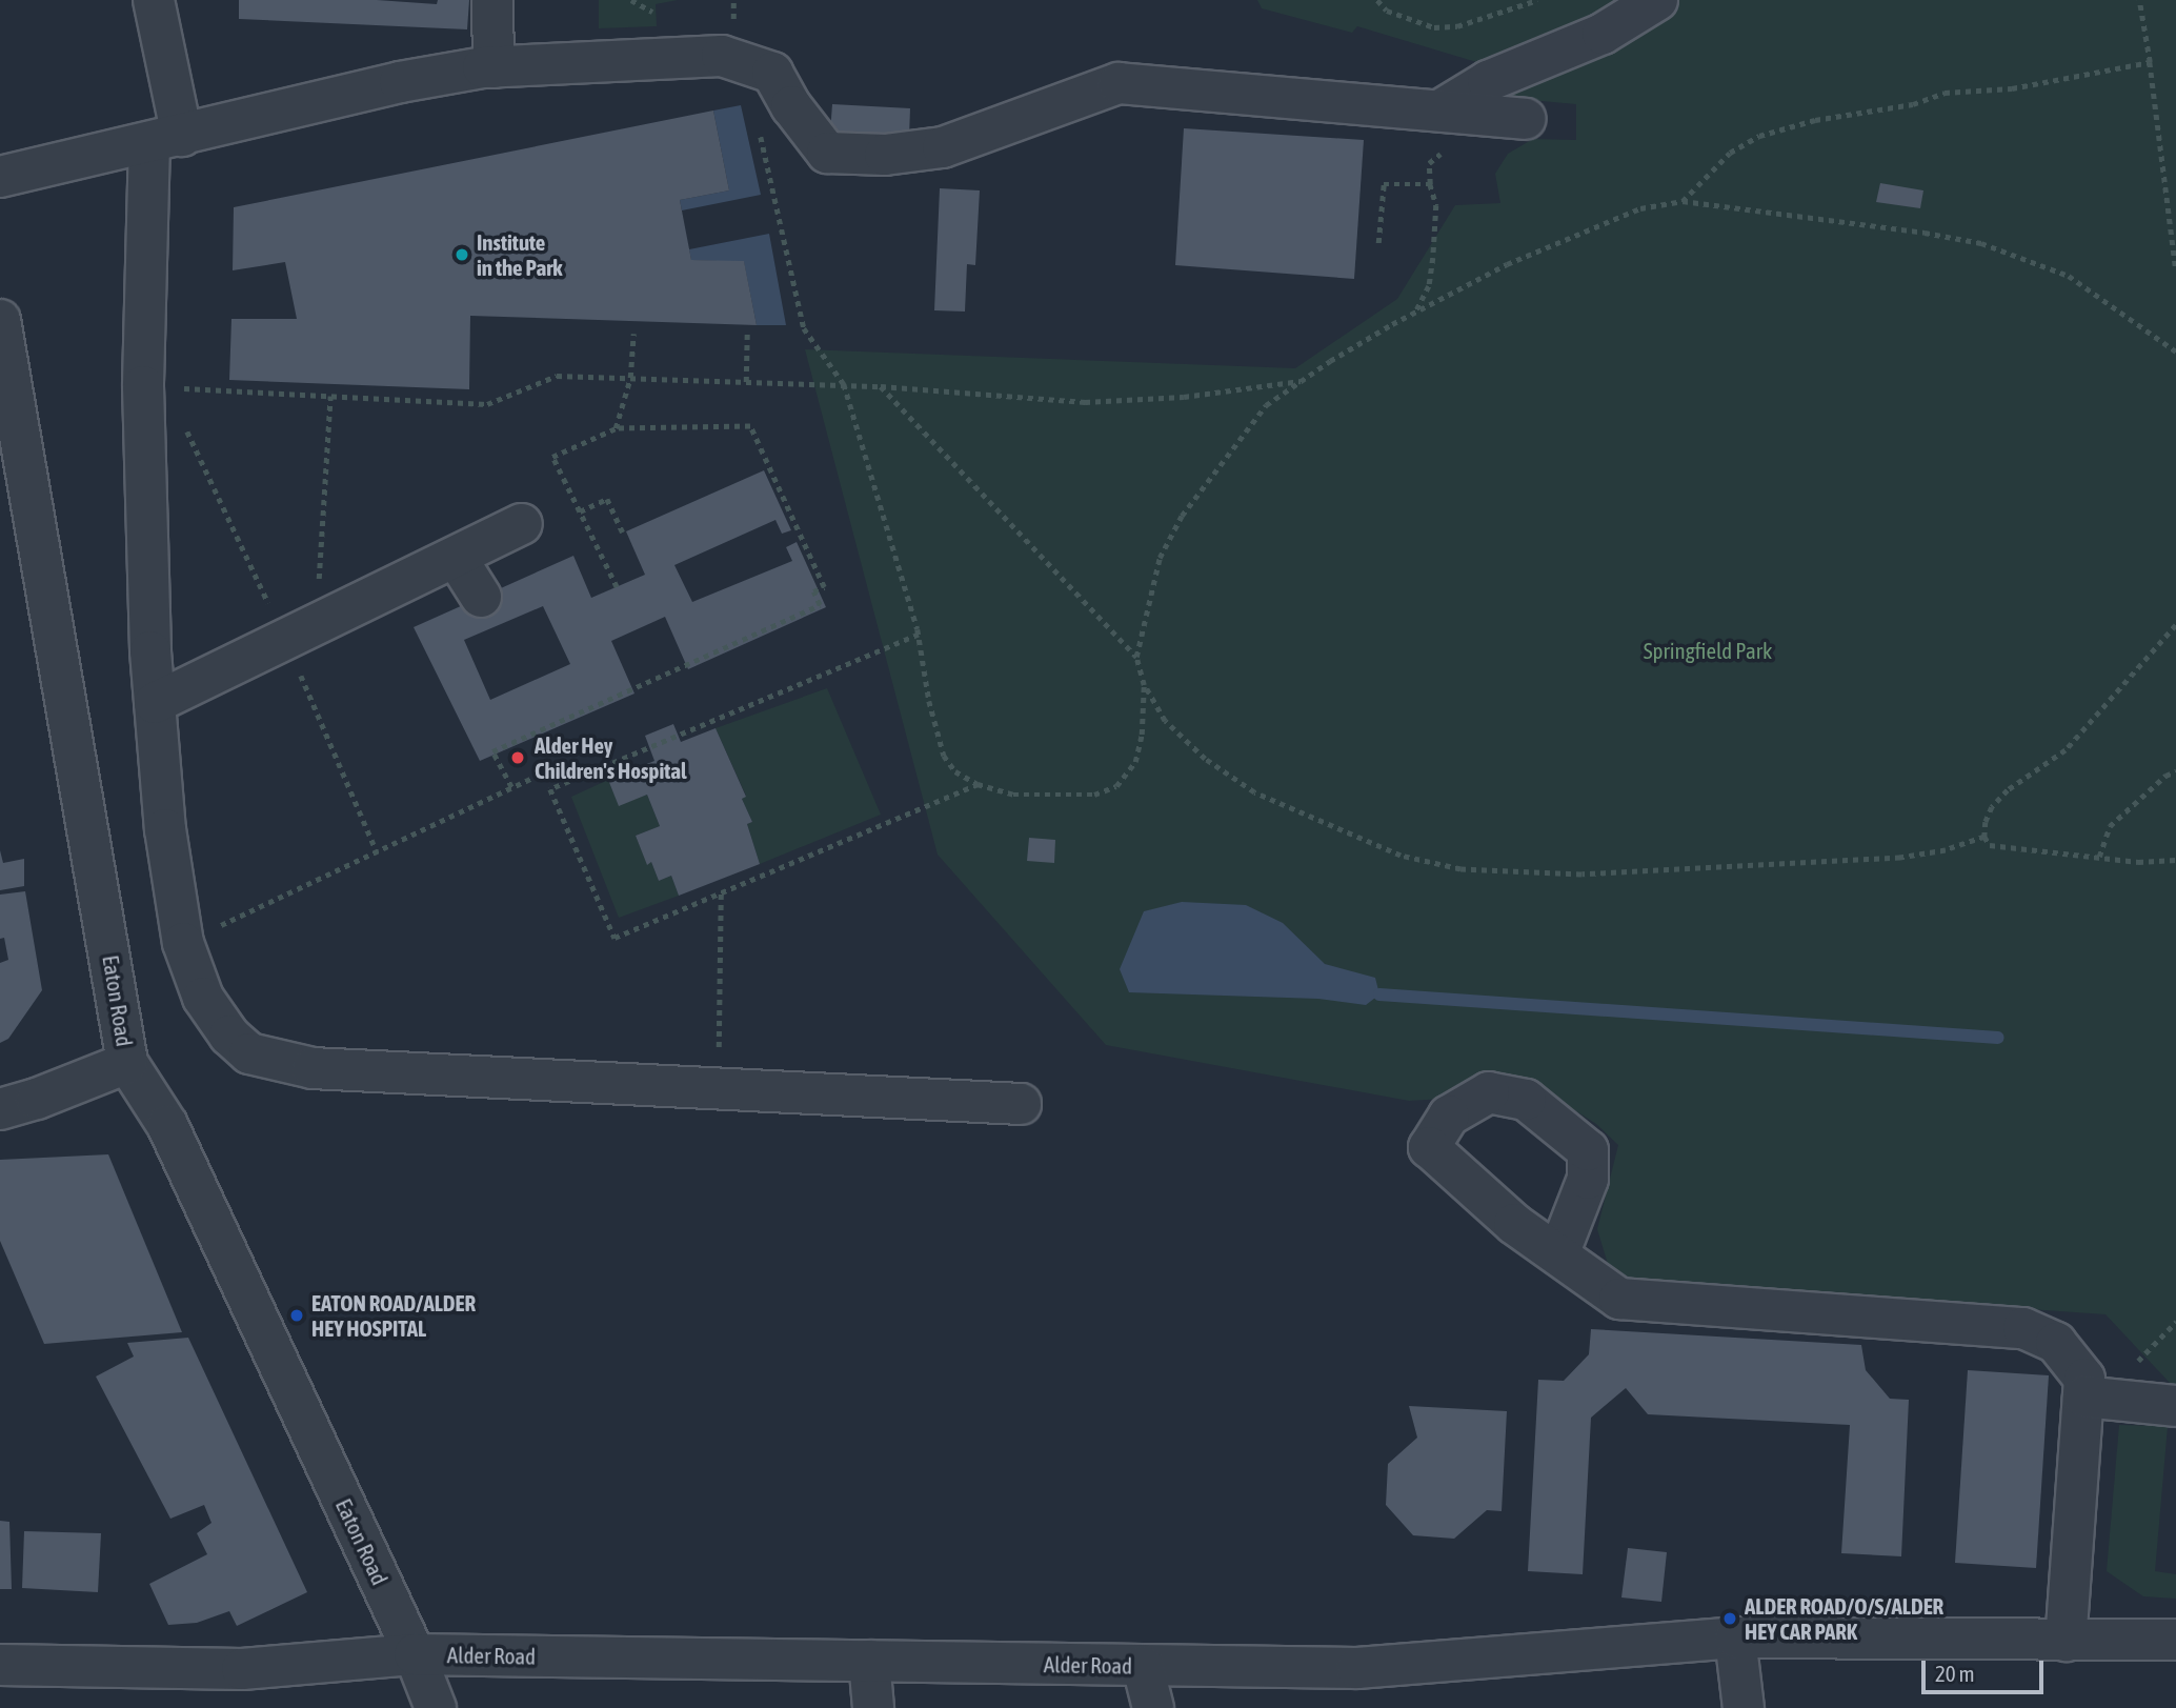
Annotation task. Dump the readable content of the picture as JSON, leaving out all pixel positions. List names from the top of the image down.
{
  "streets": {
    "street": ["Eaton Road", "Alder Road"]
  },
  "crossings": [
    ["Eaton Road", "Alder Road"]
  ],
  "parks": ["Springfield Park"],
  "places": [
    "Institute in the Park",
    "Alder Hey Children's Hospital",
    "EATON ROAD/ALDER HEY HOSPITAL",
    "ALDER ROAD/O/S/ALDER HEY CAR PARK"
  ],
  "scale_bar": "20 m"
}
